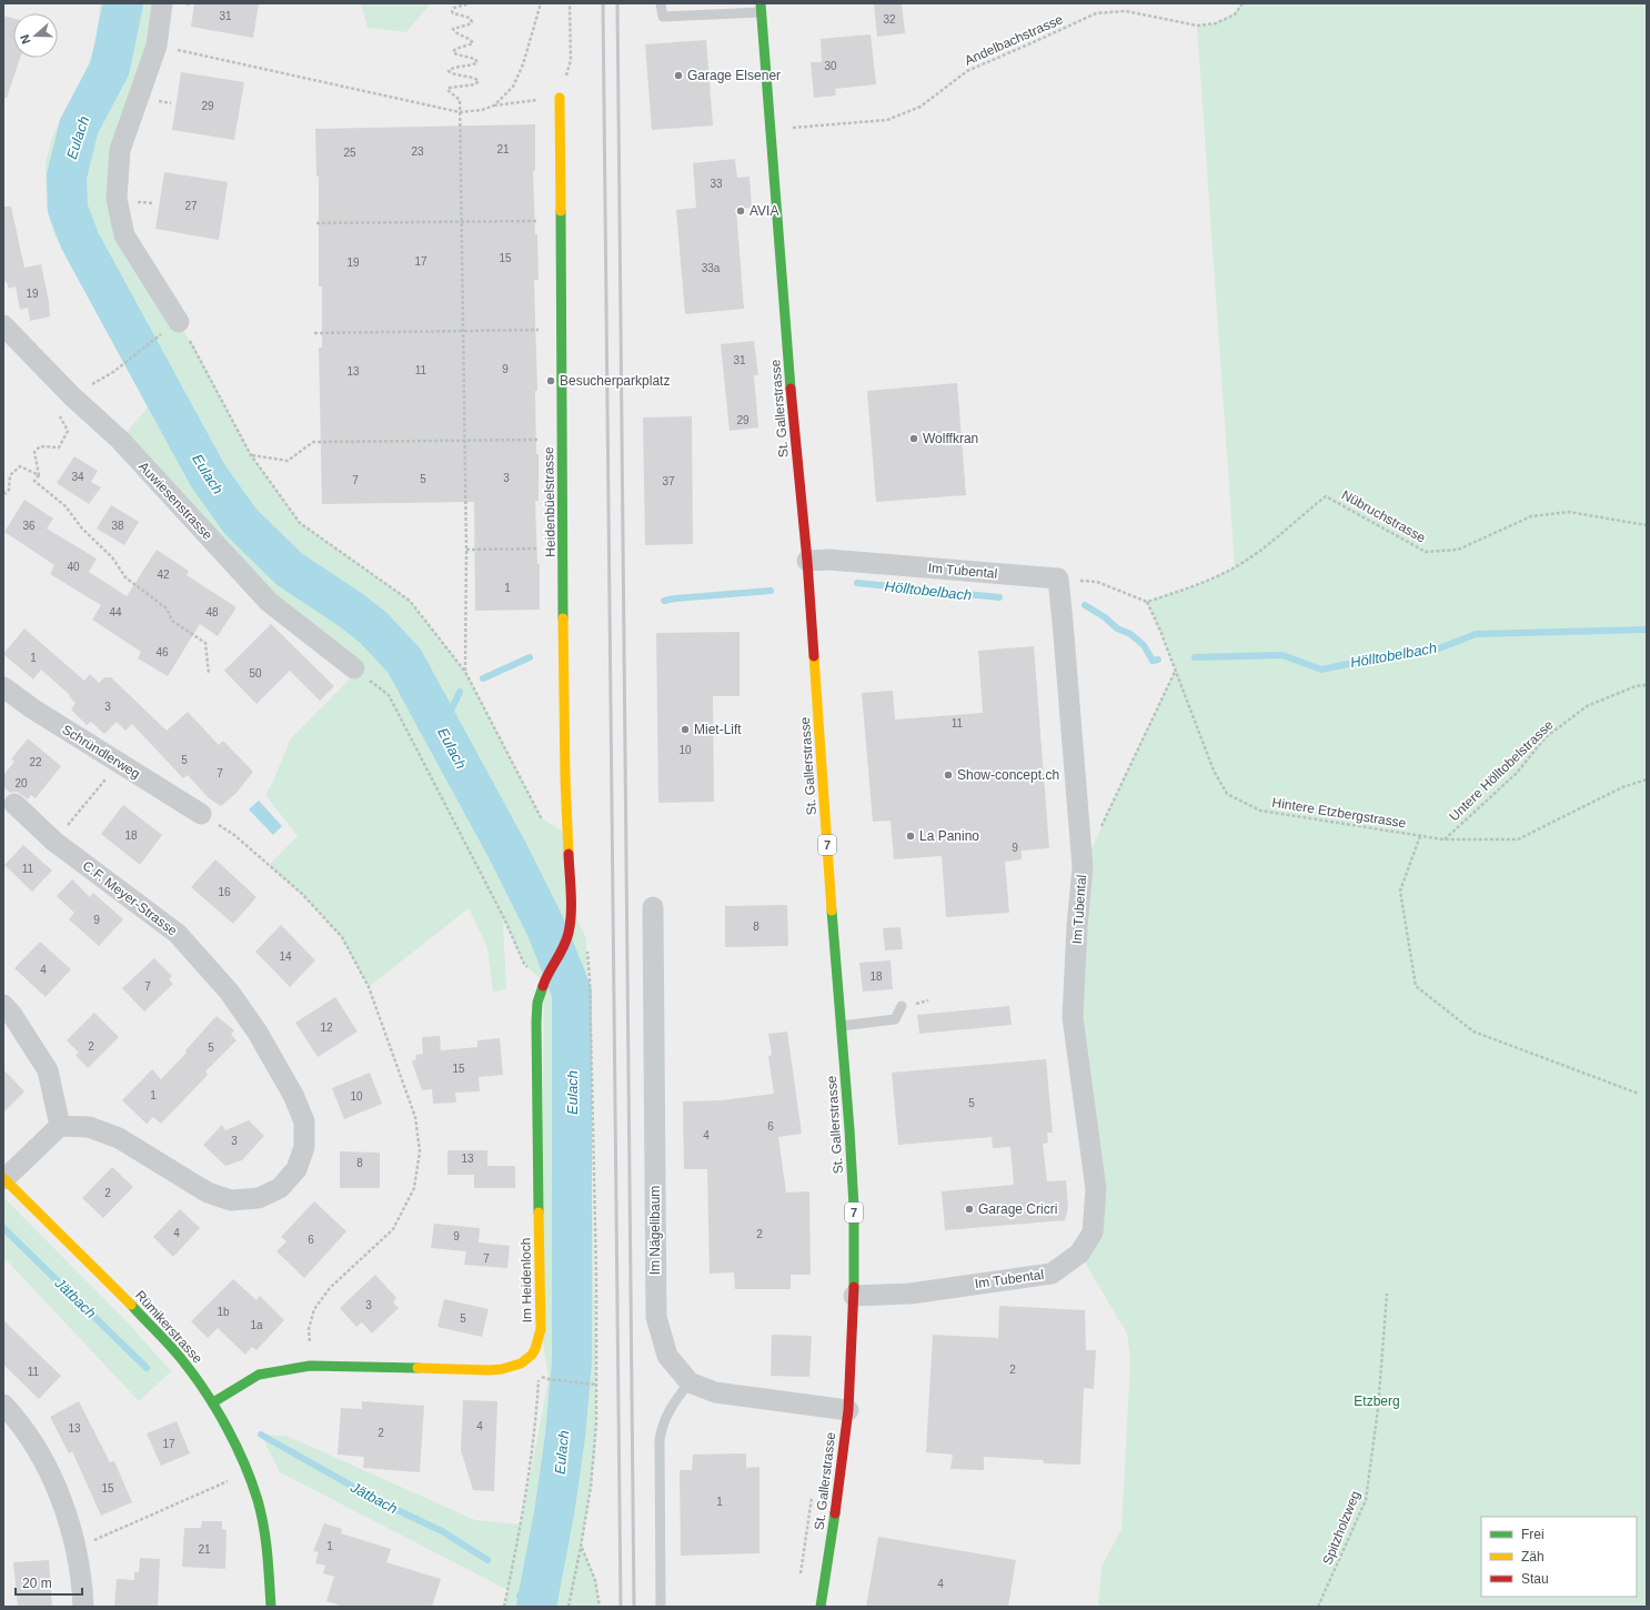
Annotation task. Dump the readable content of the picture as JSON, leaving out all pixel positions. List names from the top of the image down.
{
  "streets": {
    "main road": [
      "St. Gallerstrasse",
      "Heidenbüelstrasse",
      "7",
      "Im Heidenloch",
      "Rümikerstrasse"
    ],
    "street": [
      "Auwiesenstrasse",
      "Im Tubental",
      "Schründlerweg",
      "C.F. Meyer-Strasse",
      "Im Nägelibaum"
    ],
    "path": [
      "Andelbachstrasse",
      "Nübruchstrasse",
      "Untere Hölltobelstrasse",
      "Hintere Etzbergstrasse",
      "Spitzholzweg"
    ]
  },
  "crossings": [
    ["Andelbachstrasse", "St. Gallerstrasse"],
    ["St. Gallerstrasse", "Im Tubental"],
    ["St. Gallerstrasse", "Im Nägelibaum"],
    ["Heidenbüelstrasse", "Im Heidenloch"],
    ["Nübruchstrasse", "Hintere Etzbergstrasse"],
    ["Untere Hölltobelstrasse", "Hintere Etzbergstrasse"],
    ["Im Heidenloch", "Rümikerstrasse"]
  ],
  "water": ["Eulach", "Hölltobelbach", "Jätbach"],
  "parks": ["Etzberg"],
  "places": [
    "Garage Elsener",
    "AVIA",
    "Besucherparkplatz",
    "Wolffkran",
    "Miet-Lift",
    "Show-concept.ch",
    "La Panino",
    "Garage Cricri"
  ],
  "house_numbers": [
    "31",
    "32",
    "30",
    "29",
    "21",
    "23",
    "25",
    "33",
    "27",
    "15",
    "17",
    "19",
    "33a",
    "19",
    "31",
    "9",
    "11",
    "13",
    "29",
    "34",
    "3",
    "5",
    "7",
    "37",
    "36",
    "38",
    "40",
    "42",
    "1",
    "44",
    "48",
    "46",
    "1",
    "50",
    "3",
    "11",
    "10",
    "5",
    "22",
    "7",
    "20",
    "18",
    "9",
    "11",
    "16",
    "9",
    "8",
    "14",
    "4",
    "18",
    "7",
    "12",
    "2",
    "5",
    "15",
    "1",
    "10",
    "5",
    "6",
    "4",
    "3",
    "13",
    "8",
    "2",
    "4",
    "2",
    "9",
    "6",
    "7",
    "3",
    "1b",
    "5",
    "1a",
    "2",
    "11",
    "4",
    "13",
    "2",
    "17",
    "15",
    "1",
    "1",
    "21",
    "4"
  ],
  "legend": ["Frei", "Zäh", "Stau"],
  "scale_bar": "20 m",
  "north": "left"
}
